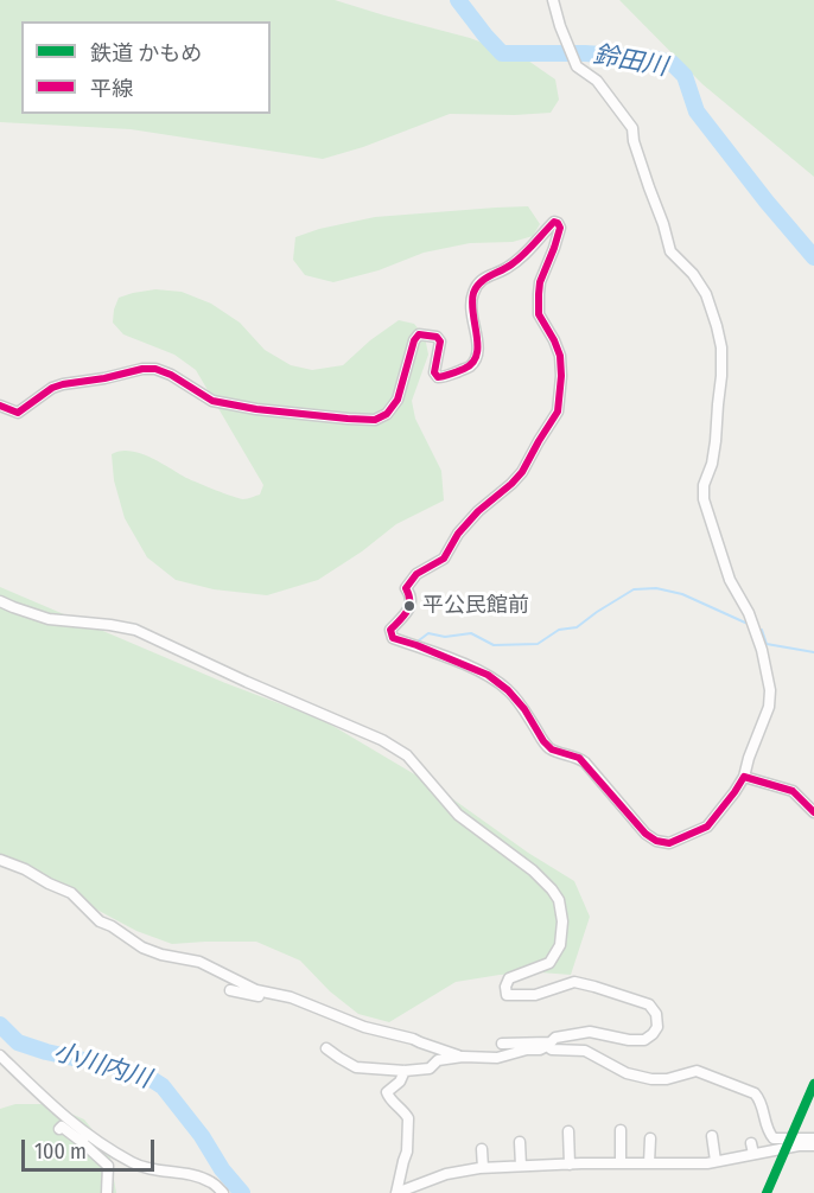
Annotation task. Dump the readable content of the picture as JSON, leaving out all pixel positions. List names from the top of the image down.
{
  "water": ["鈴田川", "小川内川"],
  "places": ["平公民館前"],
  "lines": ["transit line 平線", "rail line かもめ"],
  "legend": ["鉄道 かもめ", "平線"],
  "scale_bar": "100 m"
}
